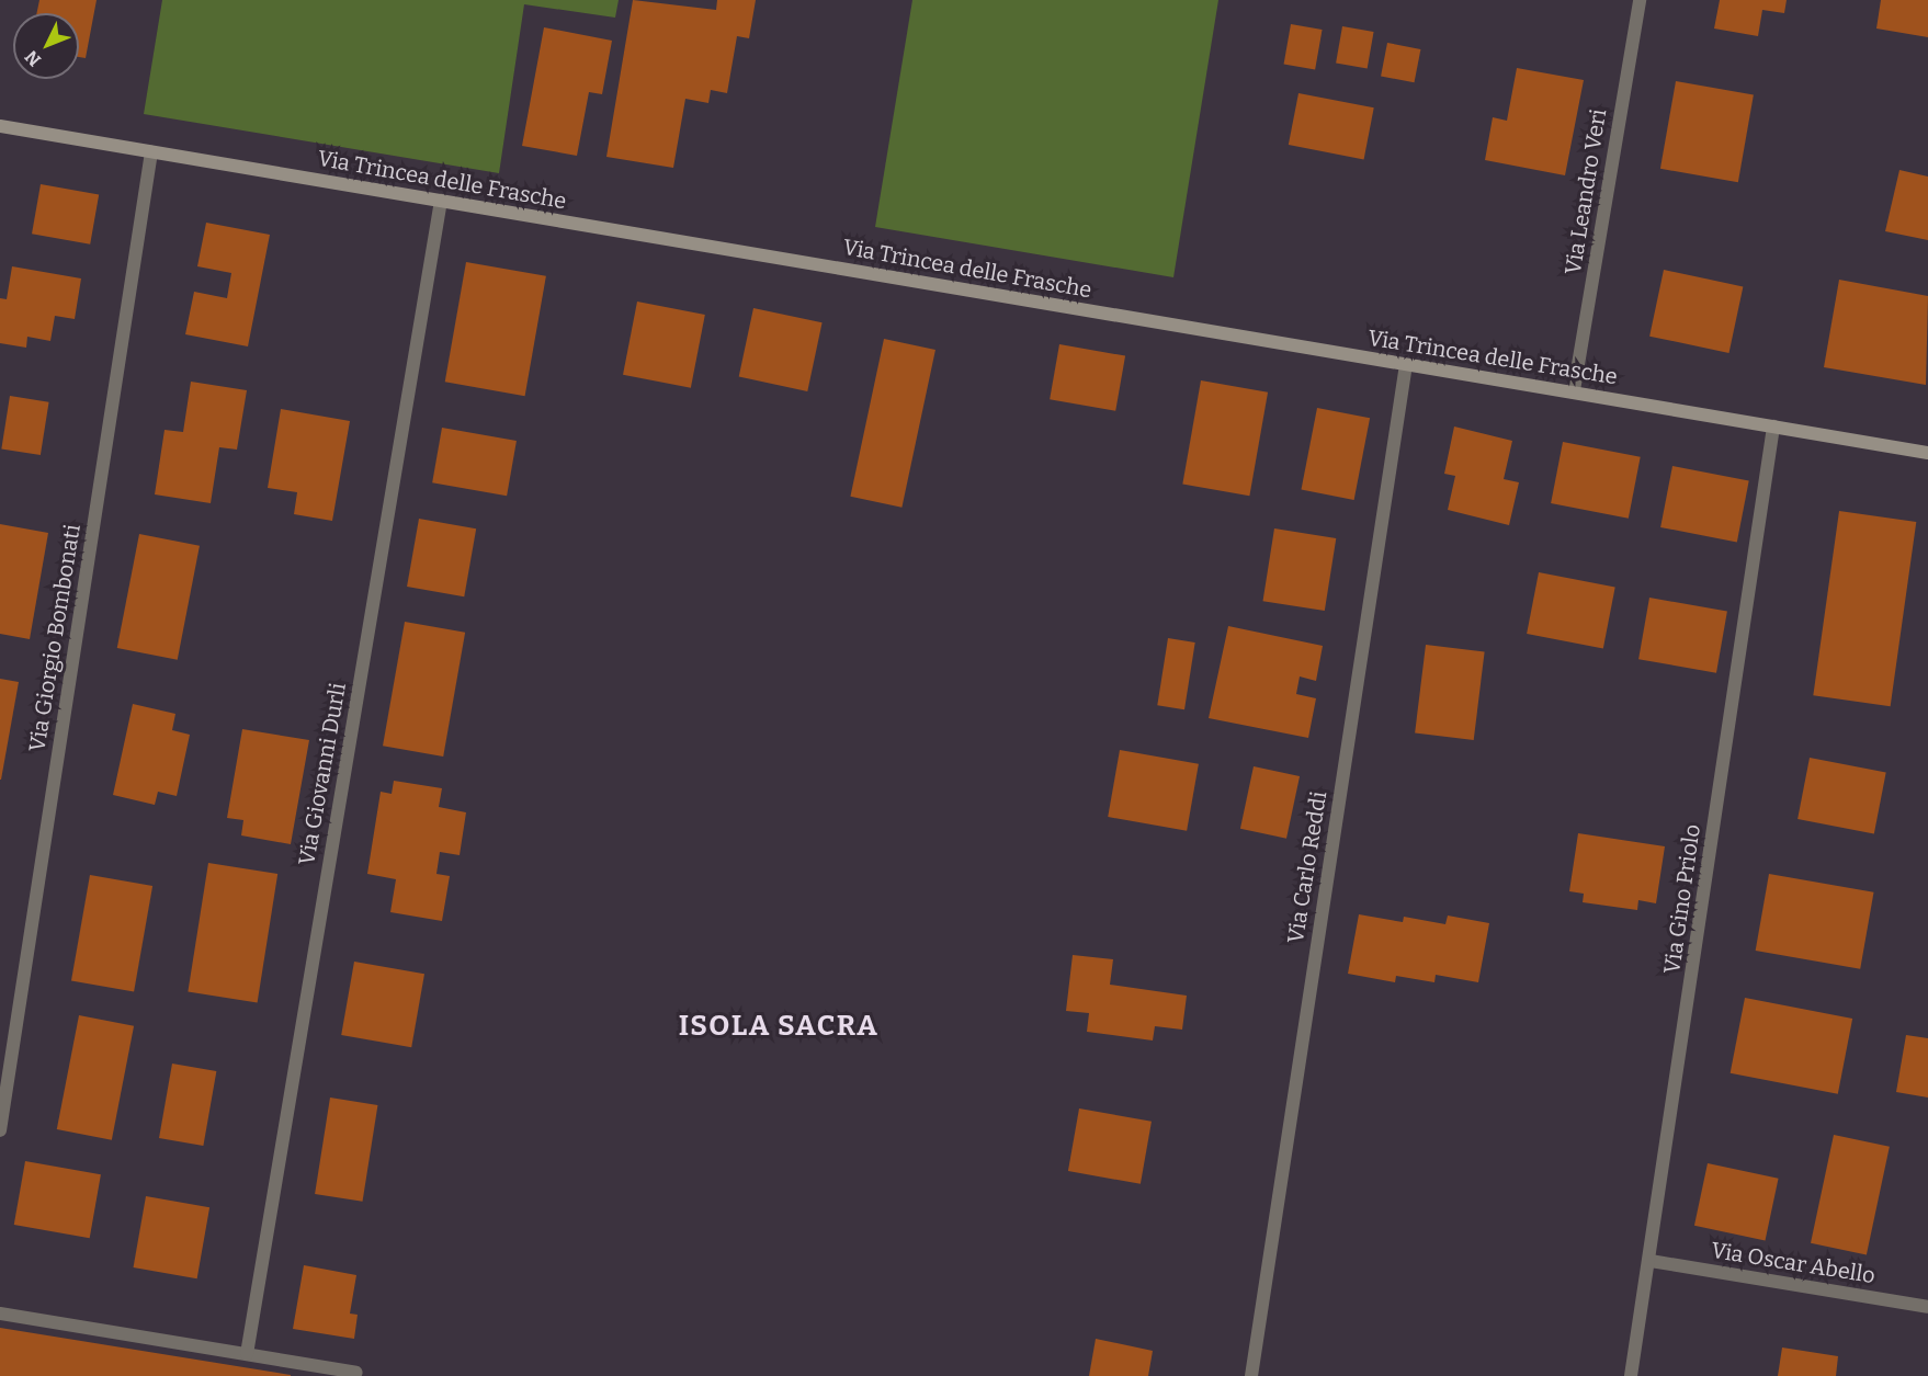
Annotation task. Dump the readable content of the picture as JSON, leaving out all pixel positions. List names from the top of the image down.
{
  "streets": {
    "street": [
      "Via Trincea delle Frasche",
      "Via Leandro Veri",
      "Via Giorgio Bombonati",
      "Via Giovanni Durli",
      "Via Carlo Reddi",
      "Via Gino Priolo",
      "Via Oscar Abello"
    ]
  },
  "crossings": [
    ["Via Trincea delle Frasche", "Via Leandro Veri"],
    ["Via Trincea delle Frasche", "Via Giorgio Bombonati"],
    ["Via Trincea delle Frasche", "Via Giovanni Durli"],
    ["Via Trincea delle Frasche", "Via Carlo Reddi"],
    ["Via Trincea delle Frasche", "Via Gino Priolo"],
    ["Via Gino Priolo", "Via Oscar Abello"]
  ],
  "districts": ["ISOLA SACRA"],
  "north": "bottom left"
}
